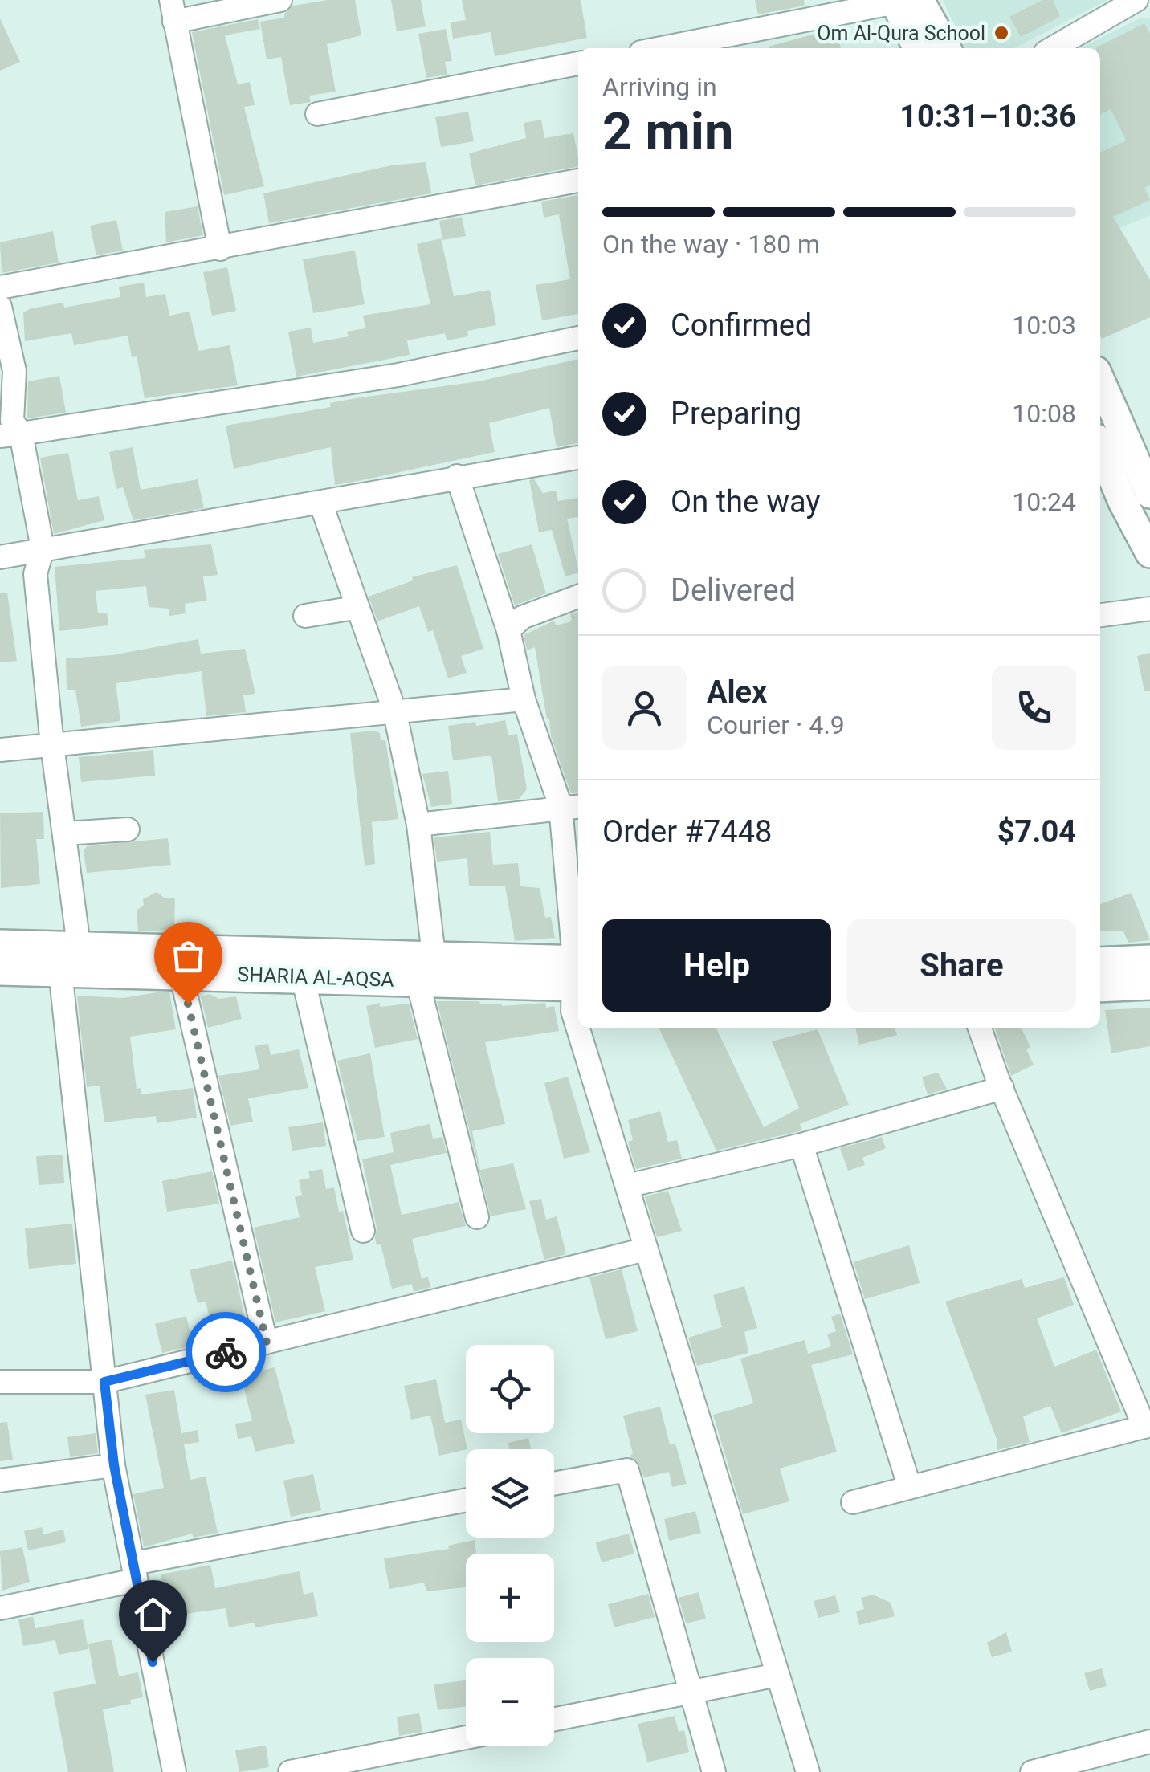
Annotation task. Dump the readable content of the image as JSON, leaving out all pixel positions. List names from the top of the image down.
{
  "streets": {
    "main road": ["SHARIA AL-AQSA"]
  },
  "places": ["Om Al-Qura School"],
  "page": {
    "heading": ["2 min", "Arriving in", "10:31–10:36"],
    "panel": [
      "Alex",
      "Courier · 4.9",
      "Order #7448",
      "$7.04"
    ],
    "bar": "On the way · 180 m",
    "list": [
      ["Confirmed", "10:03"],
      ["Preparing", "10:08"],
      ["On the way", "10:24"],
      "Delivered"
    ],
    "buttons": ["Help", "Share"],
    "map_buttons": ["+", "−"]
  }
}
